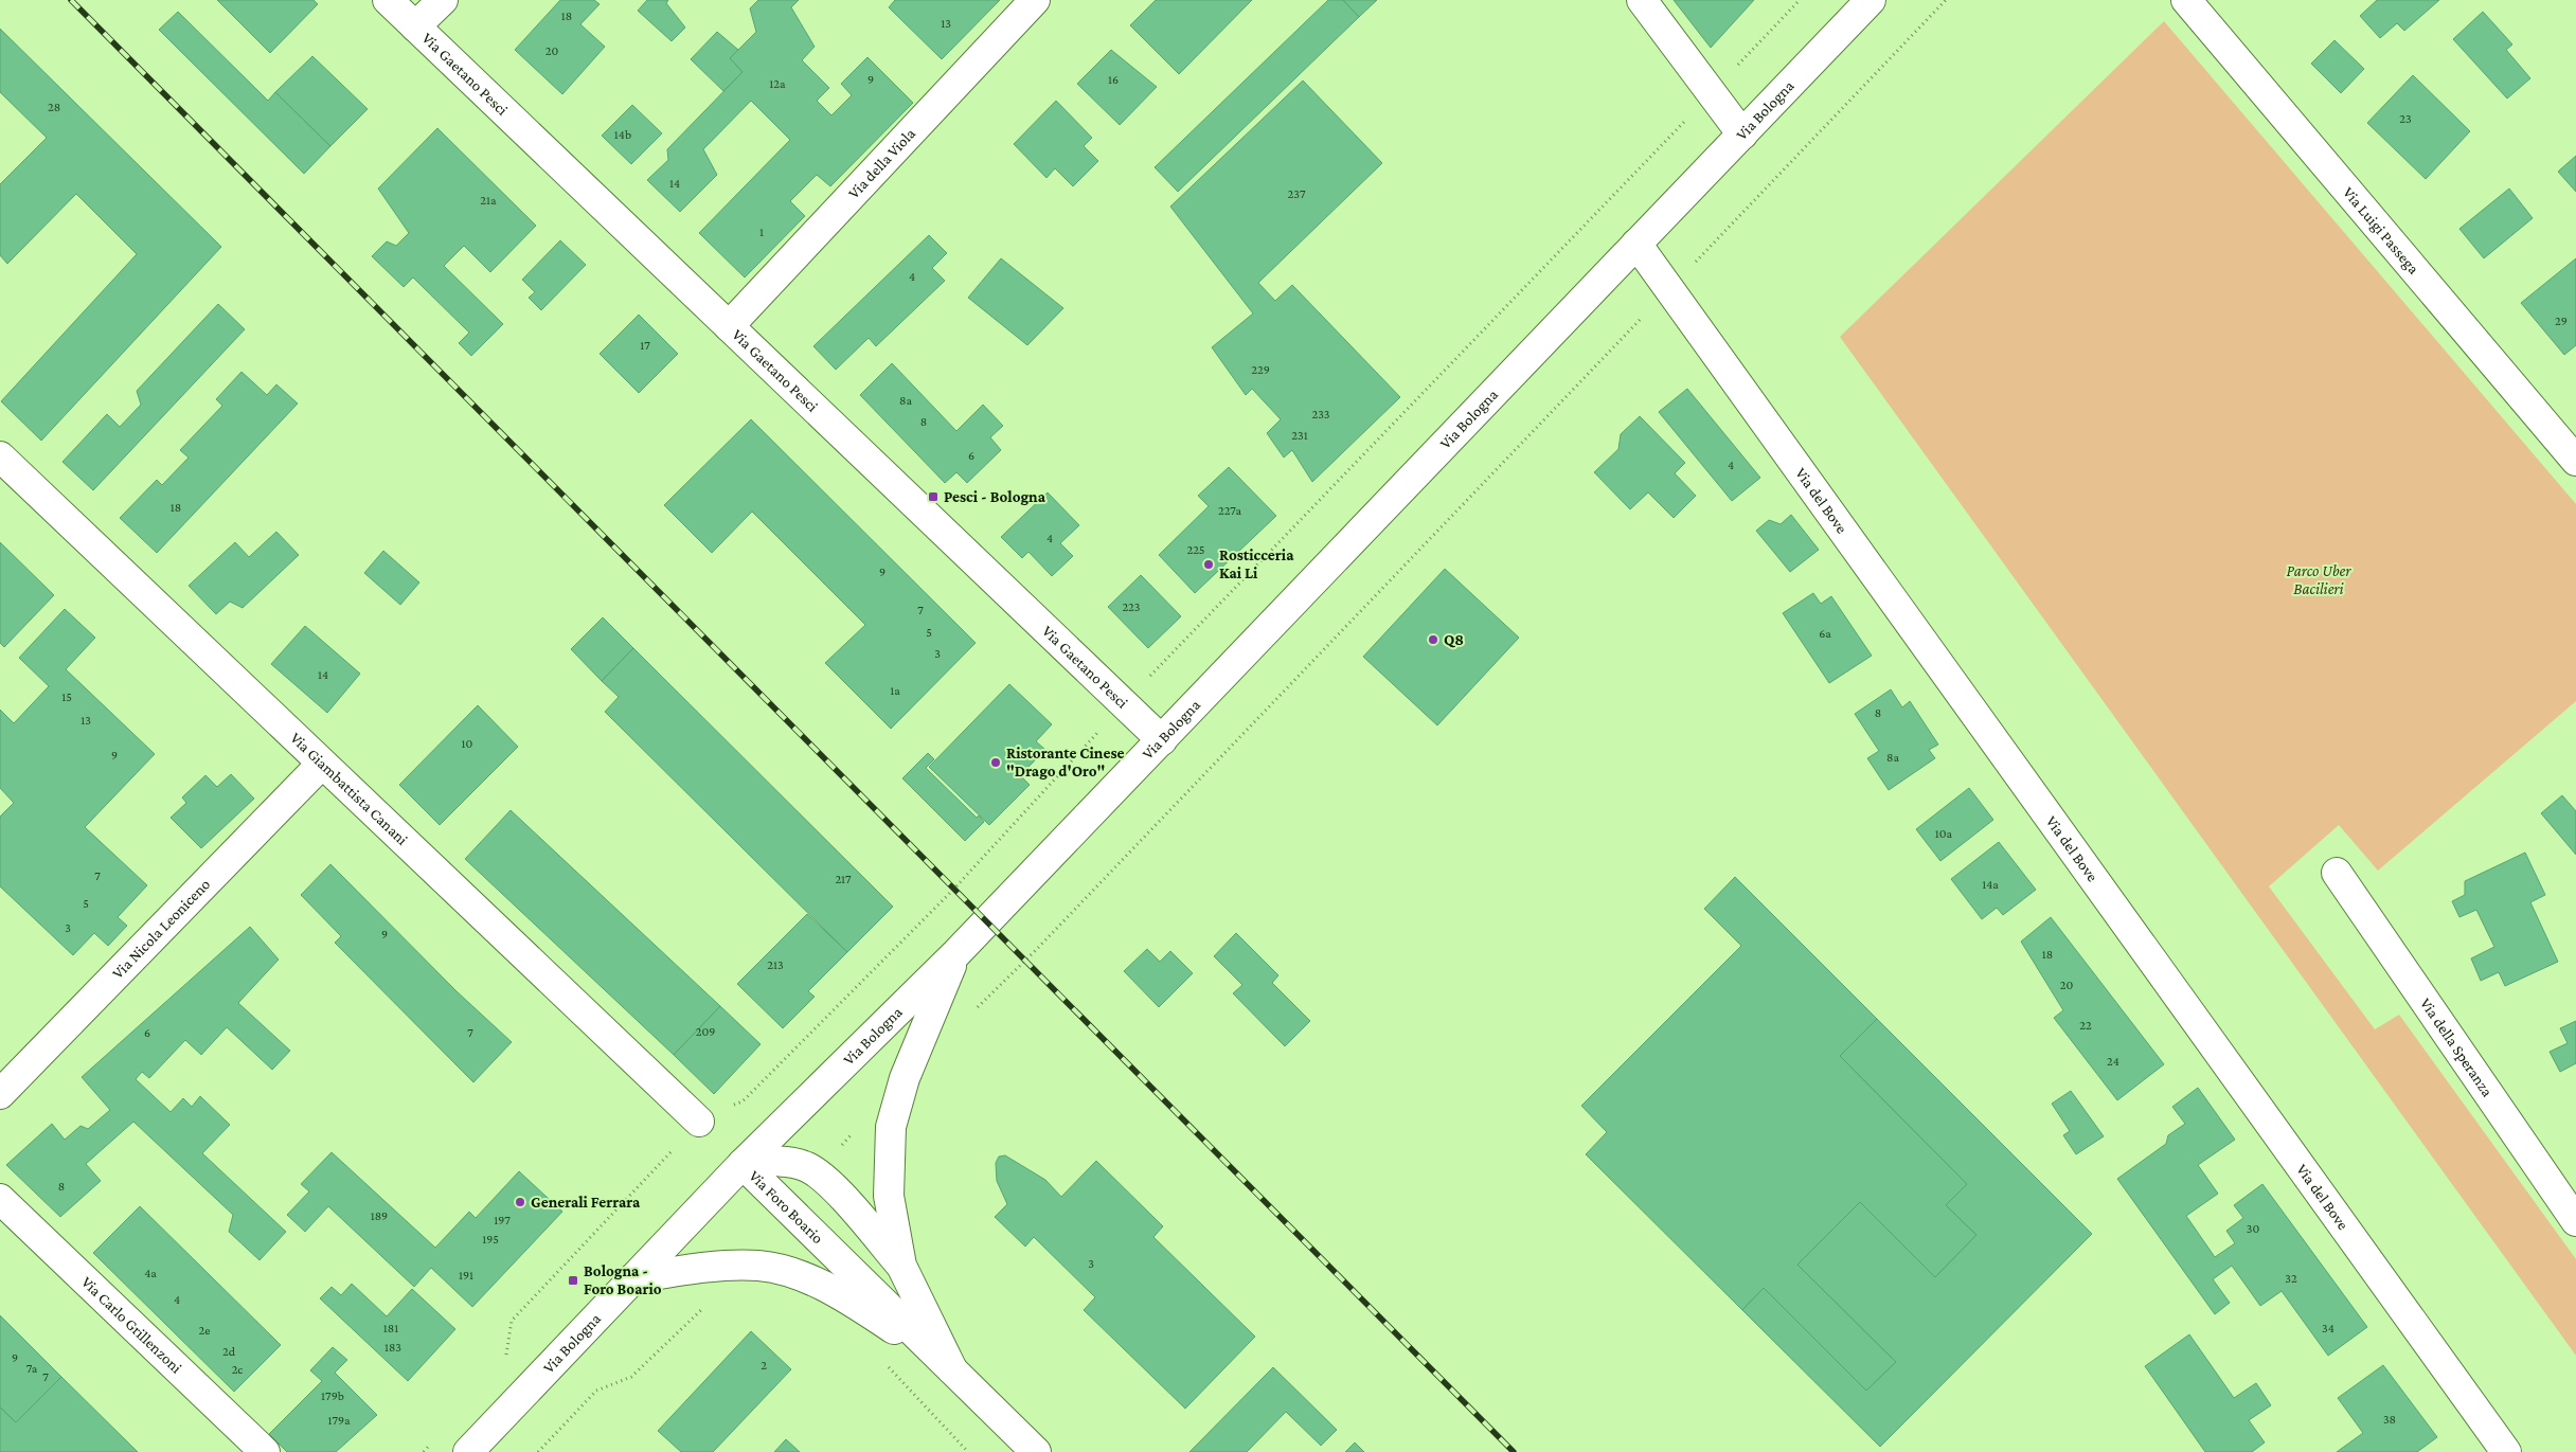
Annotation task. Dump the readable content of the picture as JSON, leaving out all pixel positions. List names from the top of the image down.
{
  "streets": {
    "street": [
      "Via Gaetano Pesci",
      "Via Bologna",
      "Via della Viola",
      "Via Luigi Passega",
      "Via del Bove",
      "Via Giambattista Canani",
      "Via Nicola Leoniceno",
      "Via della Speranza",
      "Via Foro Boario",
      "Via Carlo Grillenzoni"
    ]
  },
  "crossings": [
    ["Via Gaetano Pesci", "Via Bologna"],
    ["Via Gaetano Pesci", "Via della Viola"],
    ["Via Bologna", "Via del Bove"],
    ["Via Bologna", "Via Foro Boario"],
    ["Via Giambattista Canani", "Via Nicola Leoniceno"]
  ],
  "parks": ["Parco Uber Bacilieri"],
  "places": {
    "transit": ["Pesci - Bologna", "Bologna - Foro Boario"],
    "other": [
      "Rosticceria Kai Li",
      "Q8",
      "Ristorante Cinese \"Drago d'Oro\"",
      "Generali Ferrara"
    ]
  },
  "house_numbers": [
    "18",
    "13",
    "20",
    "9",
    "16",
    "12a",
    "28",
    "23",
    "14b",
    "14",
    "237",
    "21a",
    "1",
    "4",
    "29",
    "17",
    "229",
    "8a",
    "233",
    "8",
    "231",
    "6",
    "4",
    "18",
    "227a",
    "4",
    "225",
    "9",
    "223",
    "7",
    "5",
    "6a",
    "3",
    "14",
    "1a",
    "15",
    "8",
    "13",
    "10",
    "9",
    "8a",
    "10a",
    "7",
    "217",
    "14a",
    "5",
    "3",
    "9",
    "18",
    "213",
    "20",
    "22",
    "209",
    "6",
    "7",
    "24",
    "8",
    "189",
    "197",
    "30",
    "195",
    "3",
    "4a",
    "191",
    "32",
    "4",
    "181",
    "34",
    "2e",
    "183",
    "2d",
    "9",
    "2",
    "7a",
    "2c",
    "7",
    "179b",
    "38",
    "179a"
  ]
}
